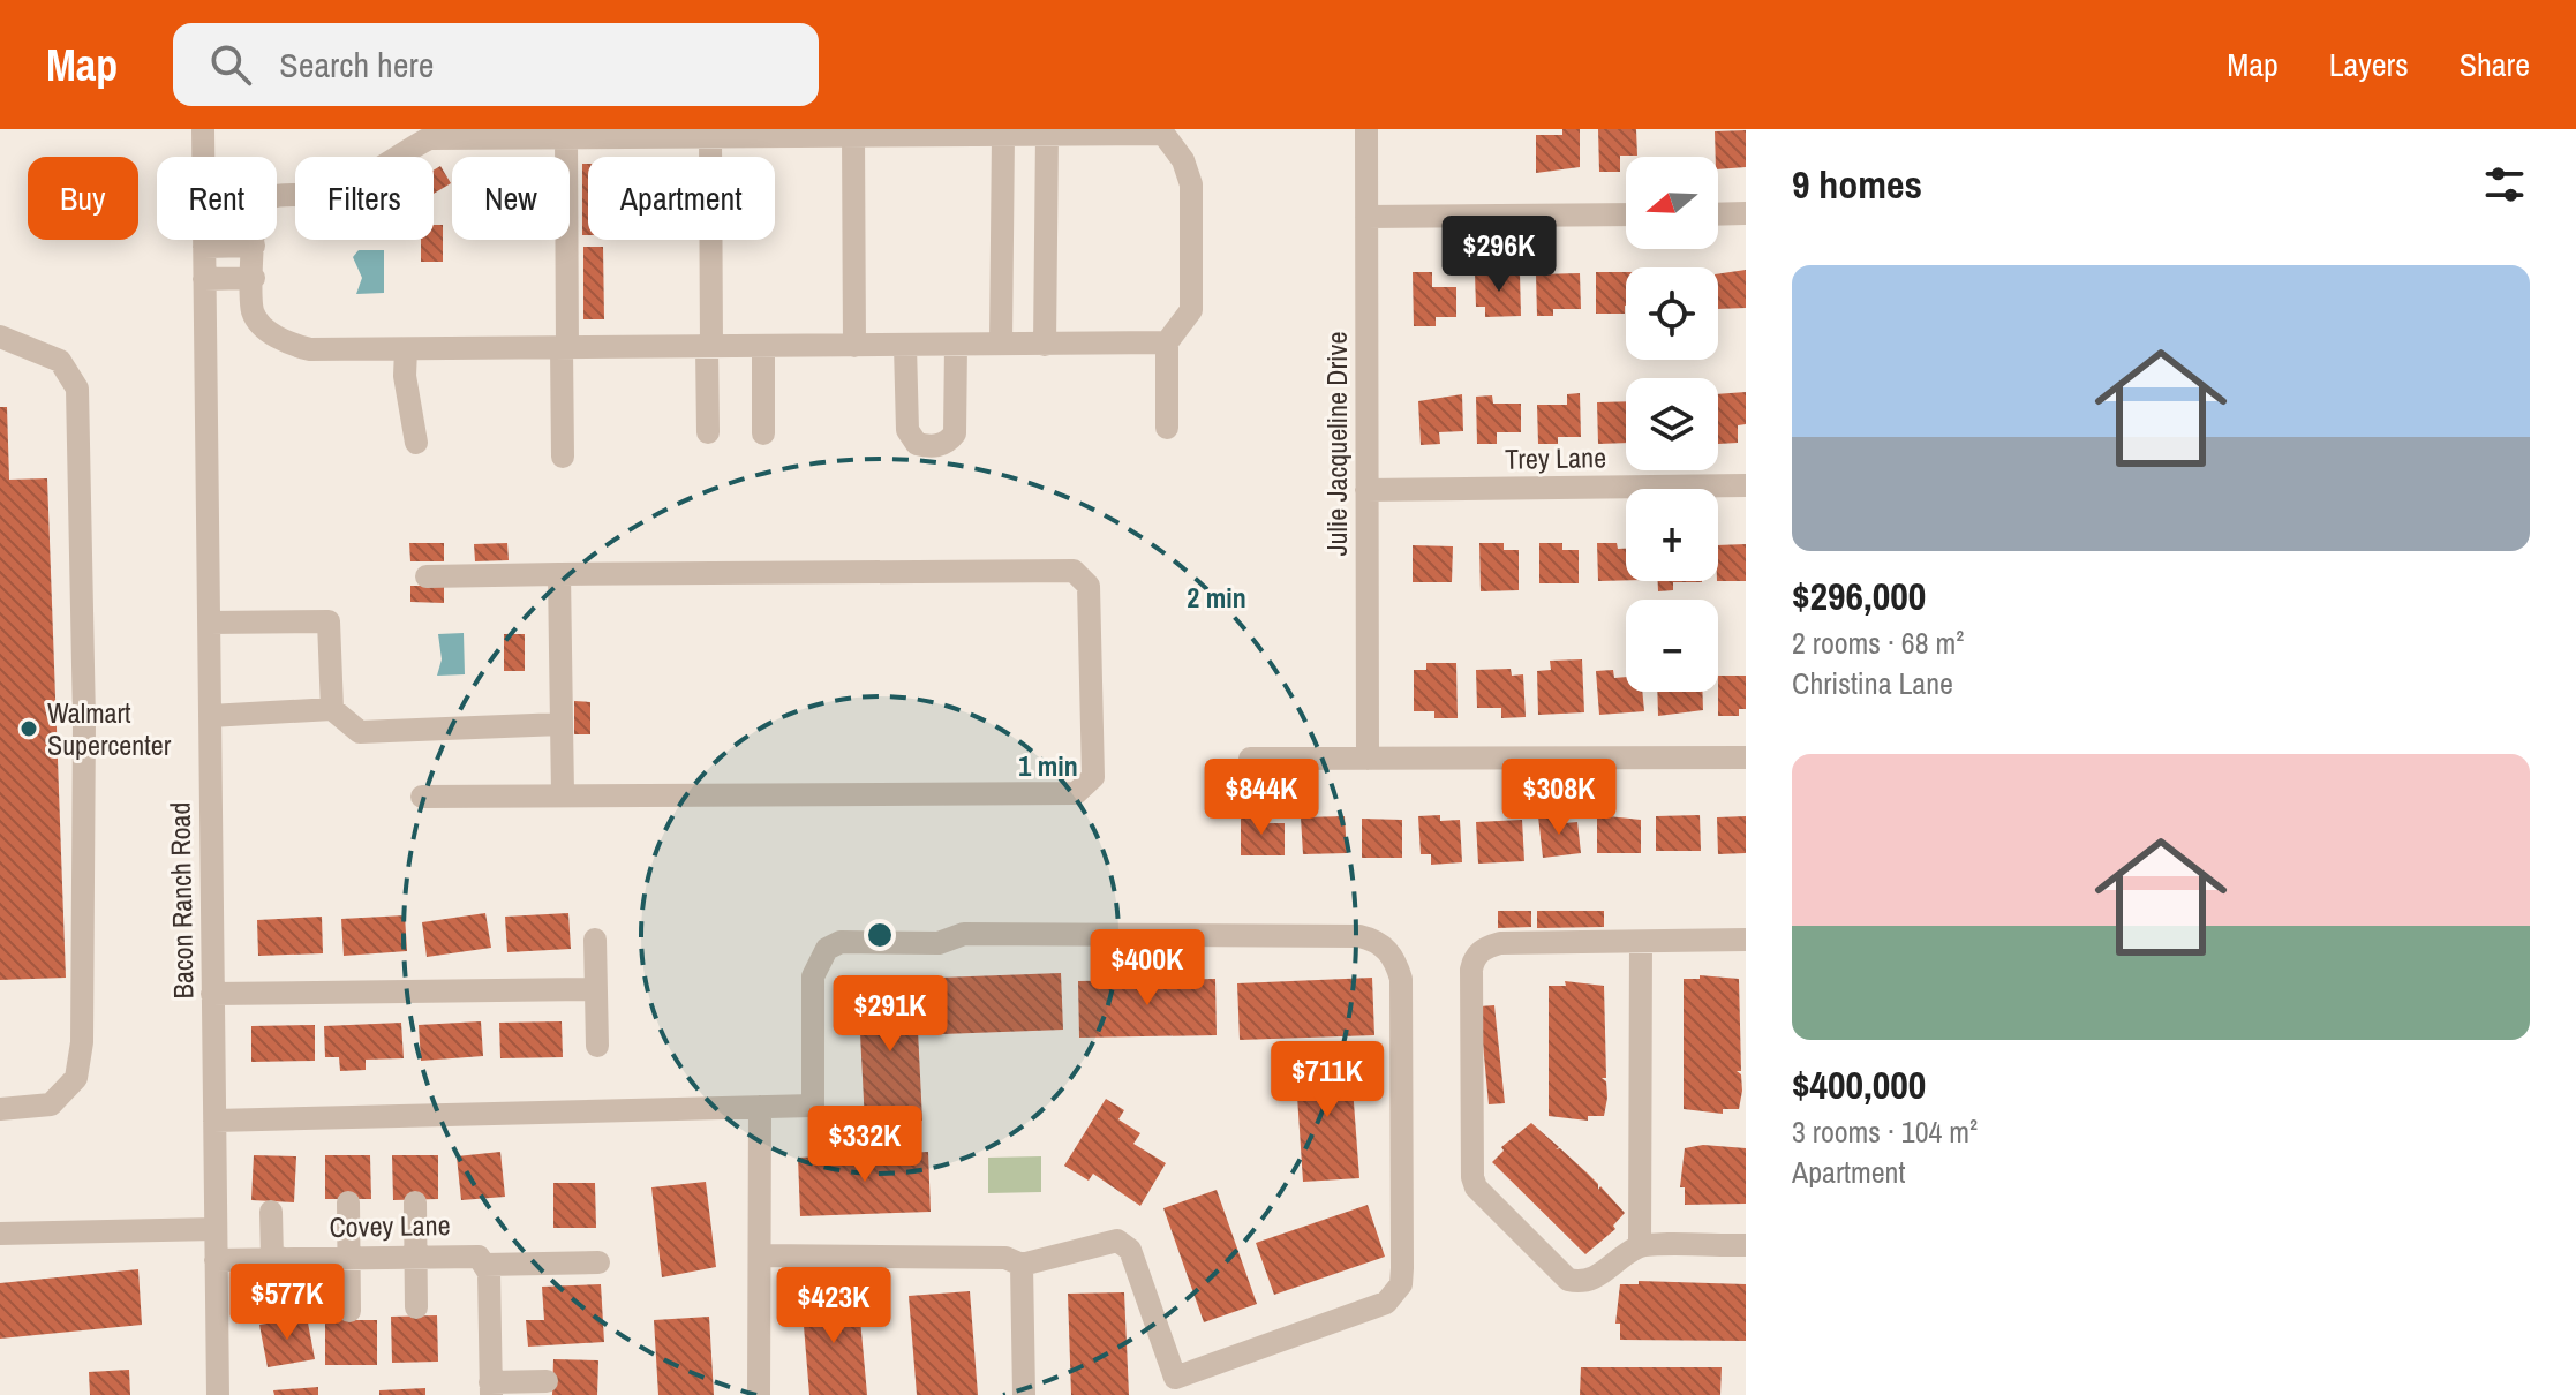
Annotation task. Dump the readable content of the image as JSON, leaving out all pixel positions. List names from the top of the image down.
{
  "streets": {
    "street": [
      "Julie Jacqueline Drive",
      "Trey Lane",
      "Bacon Ranch Road",
      "Covey Lane"
    ]
  },
  "crossings": [
    ["Julie Jacqueline Drive", "Trey Lane"],
    ["Bacon Ranch Road", "Covey Lane"]
  ],
  "places": ["Walmart Supercenter"],
  "north": "left",
  "page": {
    "header": "Map",
    "search": "Search here",
    "nav": ["Map", "Layers", "Share"],
    "heading": "9 homes",
    "map_buttons": ["+", "−"],
    "chip": [
      "Buy",
      "Rent",
      "Filters",
      "New",
      "Apartment"
    ],
    "price": [
      "$296K",
      "$844K",
      "$308K",
      "$400K",
      "$291K",
      "$711K",
      "$332K",
      "$577K",
      "$423K"
    ],
    "list": [
      {
        "name": "$296,000",
        "note": "2 rooms · 68 m² · Christina Lane"
      },
      {
        "name": "$400,000",
        "note": "3 rooms · 104 m² · Apartment"
      }
    ]
  },
  "rings": ["2 min", "1 min"]
}
